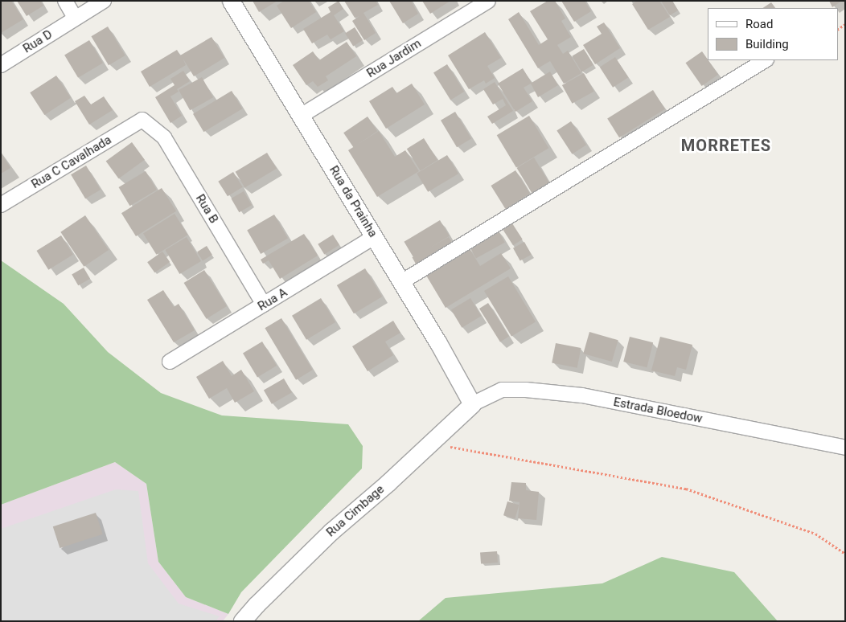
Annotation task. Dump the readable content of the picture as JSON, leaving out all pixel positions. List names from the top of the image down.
{
  "streets": {
    "street": [
      "Rua D",
      "Rua Jardim",
      "Rua C Cavalhada",
      "Rua da Prainha",
      "Rua B",
      "Rua A",
      "Estrada Bloedow",
      "Rua Cimbage"
    ]
  },
  "crossings": [
    ["Rua Jardim", "Rua da Prainha"],
    ["Rua C Cavalhada", "Rua B"],
    ["Rua da Prainha", "Rua A"],
    ["Rua da Prainha", "Estrada Bloedow"],
    ["Rua da Prainha", "Rua Cimbage"],
    ["Rua B", "Rua A"],
    ["Estrada Bloedow", "Rua Cimbage"]
  ],
  "districts": ["MORRETES"],
  "legend": ["Road", "Building"]
}
